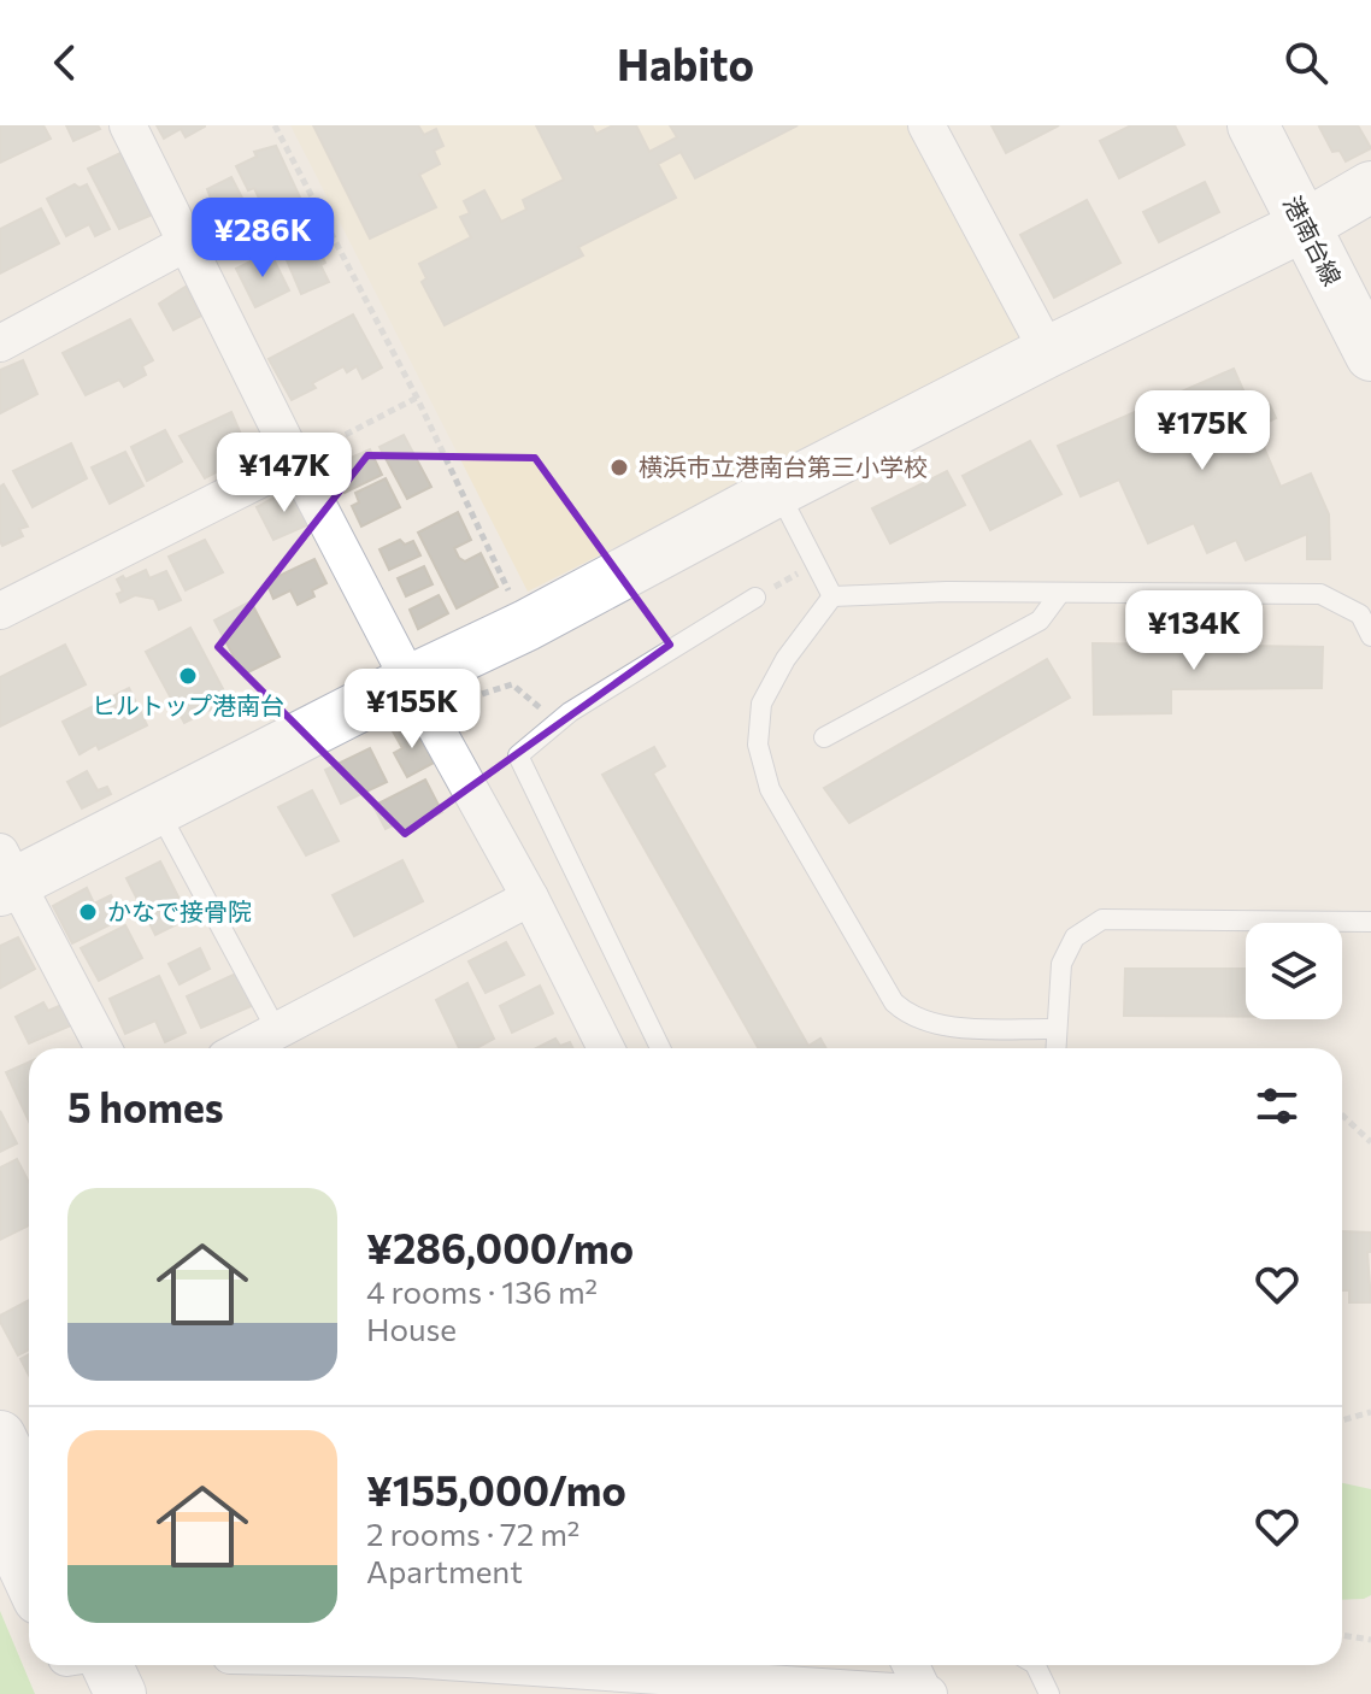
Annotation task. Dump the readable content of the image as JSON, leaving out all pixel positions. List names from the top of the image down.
{
  "streets": {
    "street": ["港南台線"]
  },
  "places": ["横浜市立港南台第三小学校", "ヒルトップ港南台", "かなで接骨院"],
  "page": {
    "header": "Habito",
    "price": [
      "¥286K",
      "¥175K",
      "¥147K",
      "¥134K",
      "¥155K"
    ],
    "heading": "5 homes",
    "list": [
      {
        "name": "¥286,000/mo",
        "note": "4 rooms · 136 m² · House"
      },
      {
        "name": "¥155,000/mo",
        "note": "2 rooms · 72 m² · Apartment"
      }
    ]
  }
}
